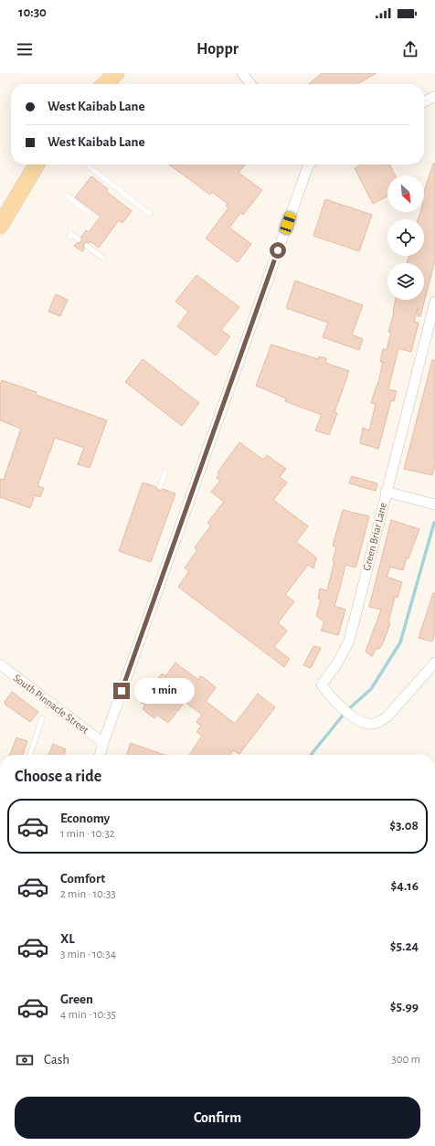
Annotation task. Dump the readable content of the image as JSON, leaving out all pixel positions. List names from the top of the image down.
{
  "streets": {
    "street": ["Green Briar Lane", "South Pinnacle Street"]
  },
  "north": "bottom right",
  "page": {
    "status": "10:30",
    "header": "Hoppr",
    "banner": ["West Kaibab Lane", "West Kaibab Lane"],
    "bubble": "1 min",
    "heading": "Choose a ride",
    "list": [
      {
        "name": "Economy",
        "note": "1 min · 10:32",
        "value": "$3.08"
      },
      {
        "name": "Comfort",
        "note": "2 min · 10:33",
        "value": "$4.16"
      },
      {
        "name": "XL",
        "note": "3 min · 10:34",
        "value": "$5.24"
      },
      {
        "name": "Green",
        "note": "4 min · 10:35",
        "value": "$5.99"
      }
    ],
    "pay": ["Cash", "300 m"],
    "buttons": "Confirm"
  }
}
